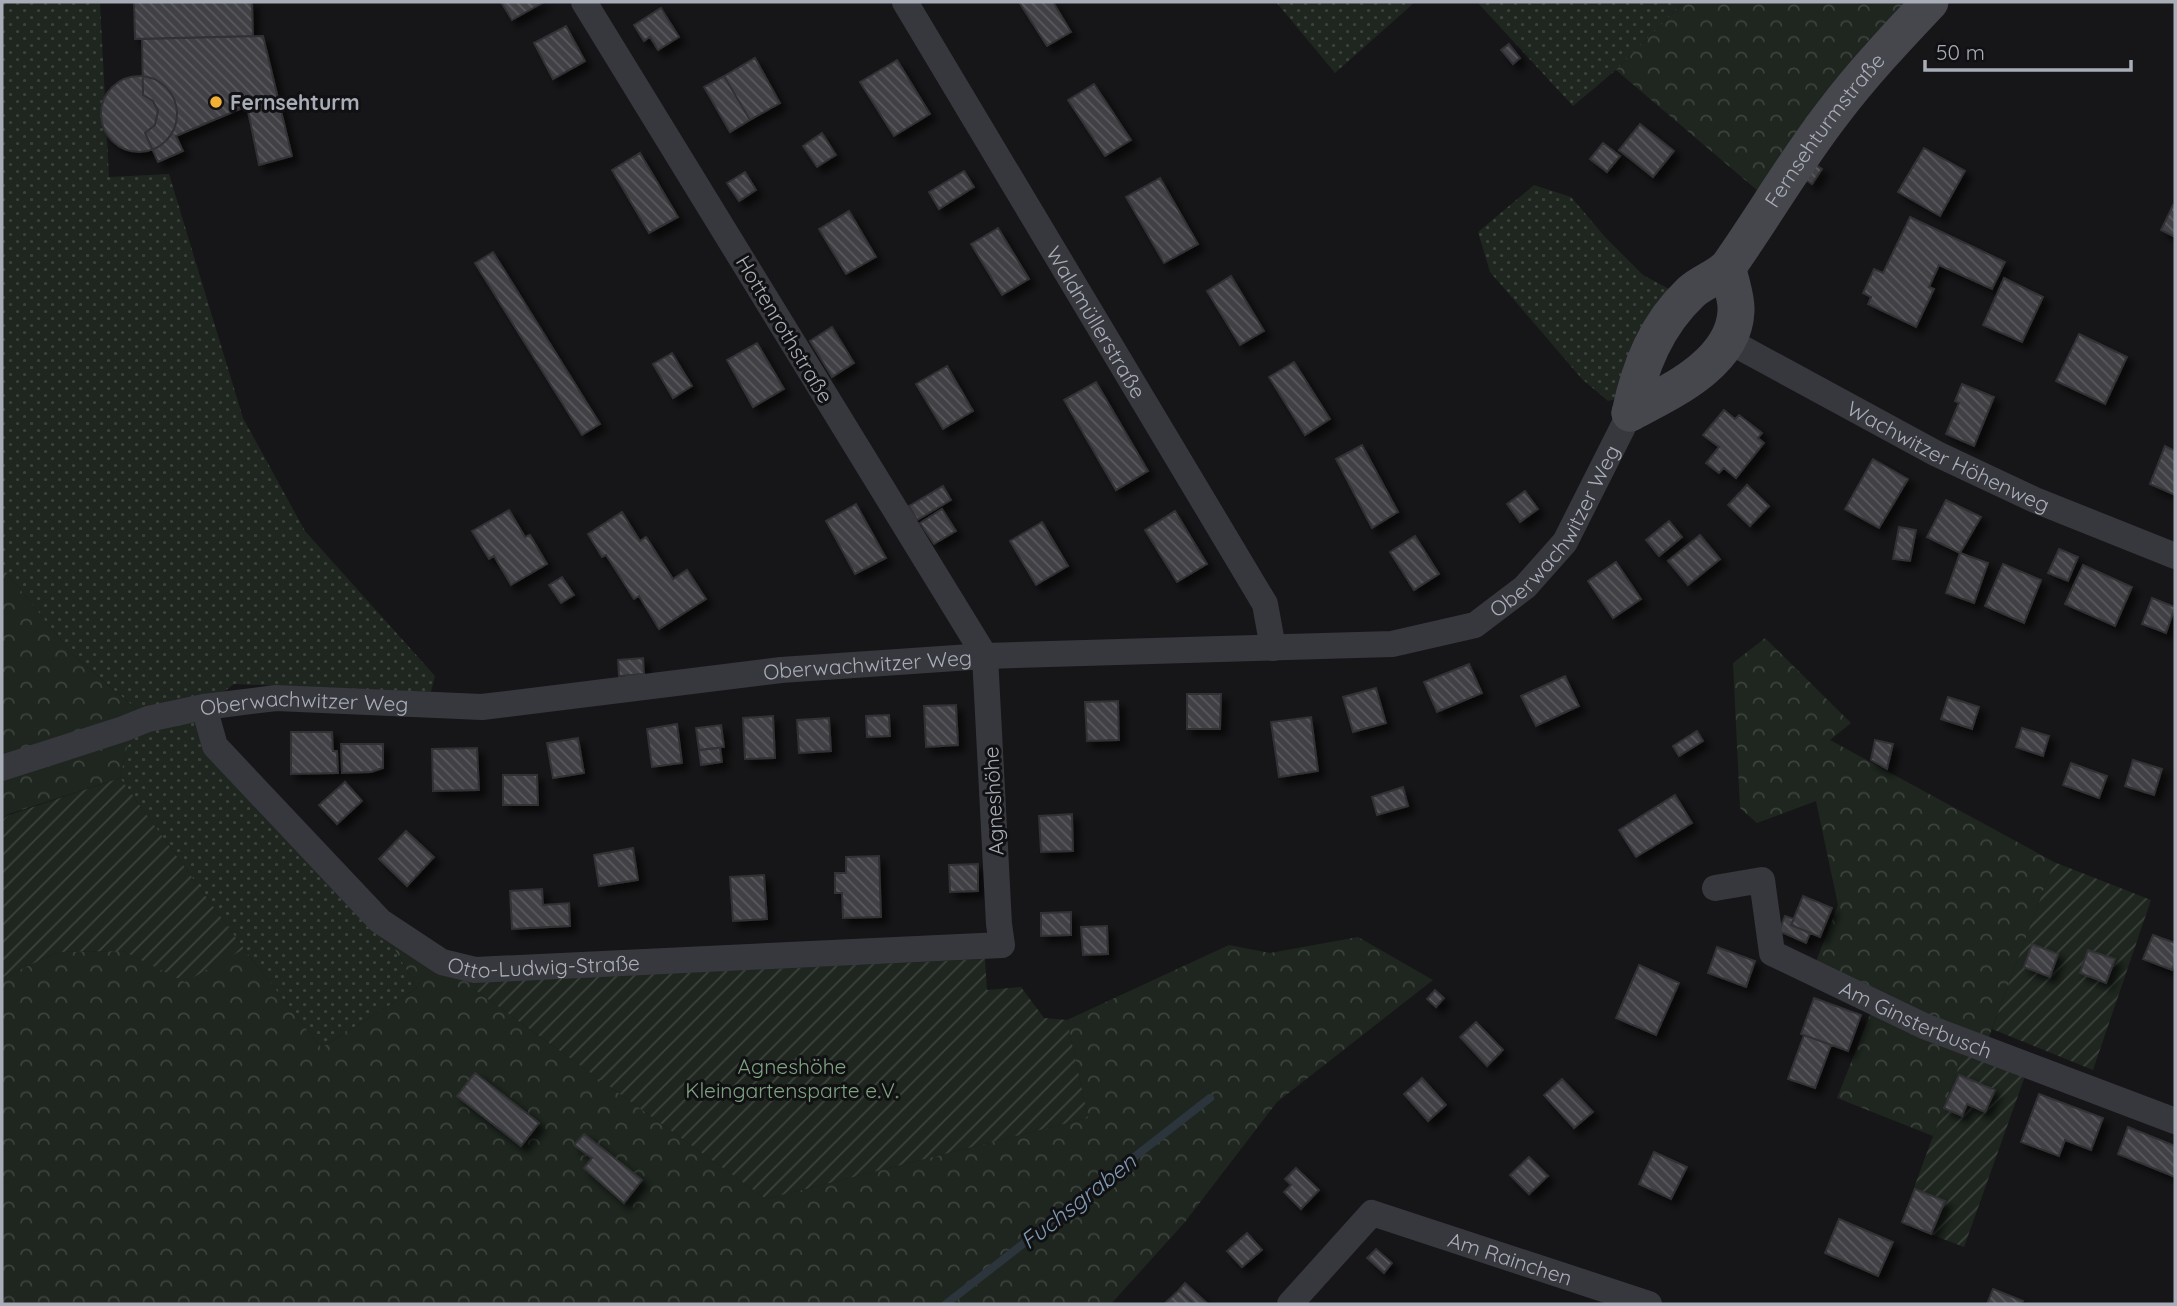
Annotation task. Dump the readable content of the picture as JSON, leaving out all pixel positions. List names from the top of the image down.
{
  "streets": {
    "street": [
      "Fernsehturmstraße",
      "Waldmüllerstraße",
      "Hottenrothstraße",
      "Wachwitzer Höhenweg",
      "Oberwachwitzer Weg",
      "Agneshöhe",
      "Otto-Ludwig-Straße",
      "Am Ginsterbusch",
      "Am Rainchen"
    ]
  },
  "crossings": [
    ["Fernsehturmstraße", "Oberwachwitzer Weg"],
    ["Waldmüllerstraße", "Oberwachwitzer Weg"],
    ["Hottenrothstraße", "Oberwachwitzer Weg"],
    ["Hottenrothstraße", "Agneshöhe"],
    ["Oberwachwitzer Weg", "Agneshöhe"],
    ["Oberwachwitzer Weg", "Otto-Ludwig-Straße"],
    ["Agneshöhe", "Otto-Ludwig-Straße"]
  ],
  "water": ["Fuchsgraben"],
  "parks": ["Agneshöhe Kleingartensparte e.V."],
  "places": ["Fernsehturm"],
  "scale_bar": "50 m"
}
